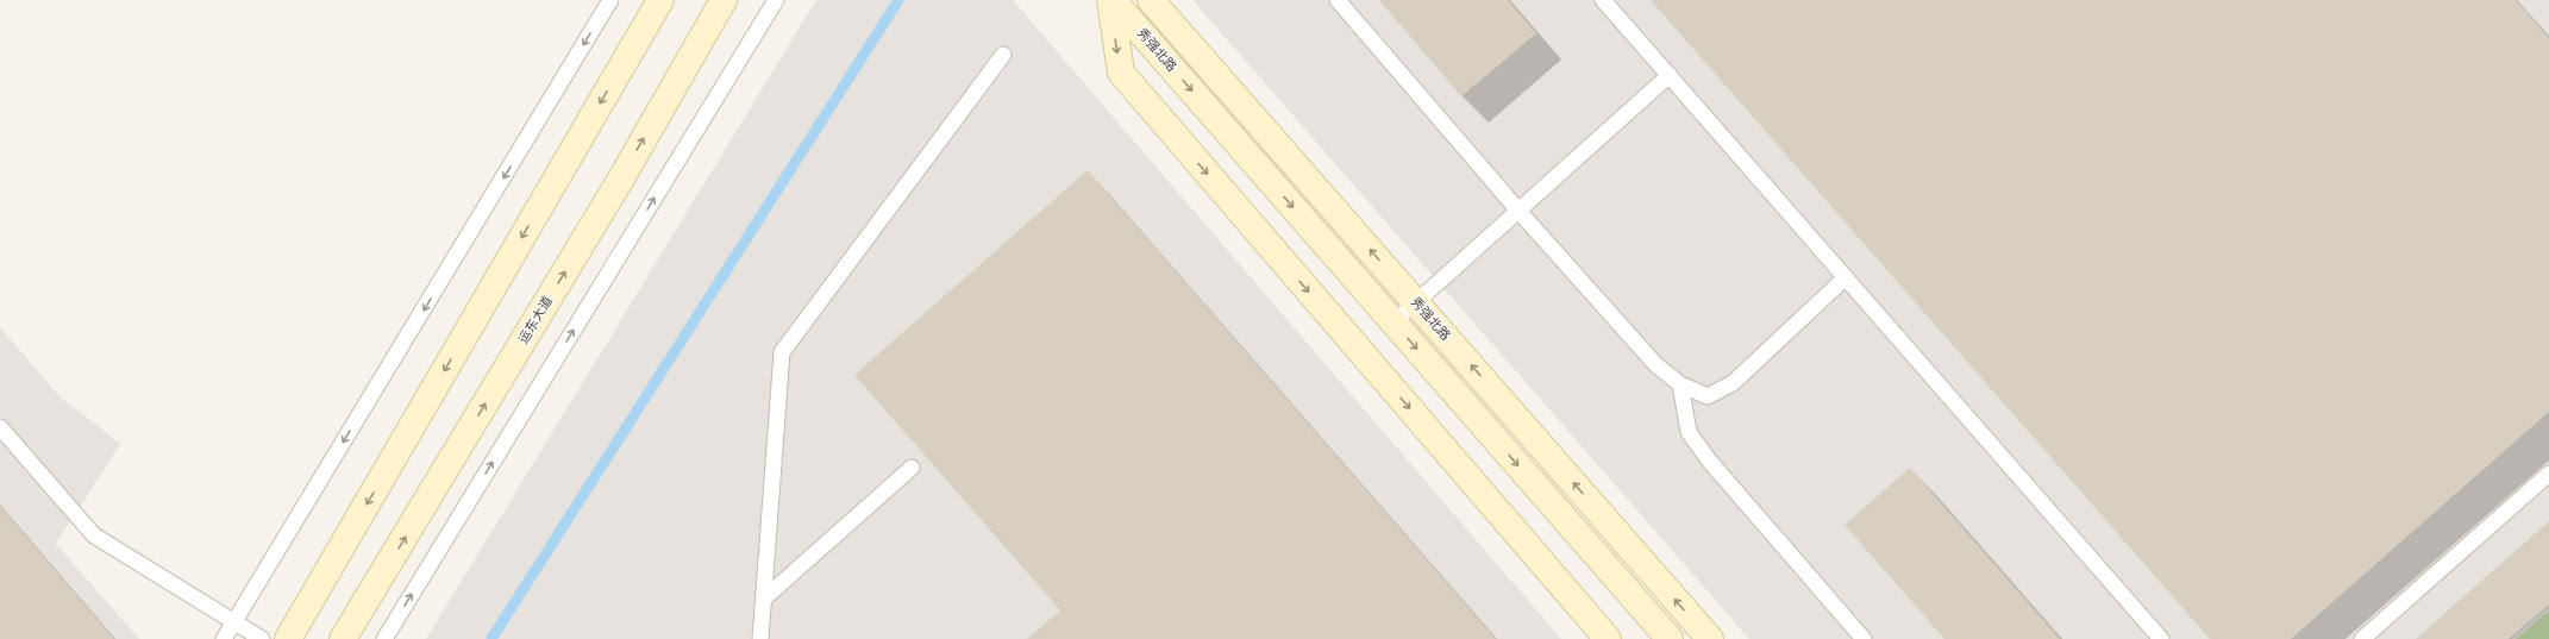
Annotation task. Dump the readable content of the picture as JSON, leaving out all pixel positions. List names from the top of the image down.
{
  "streets": {
    "street": ["秀强北路", "运东大道"]
  }
}
